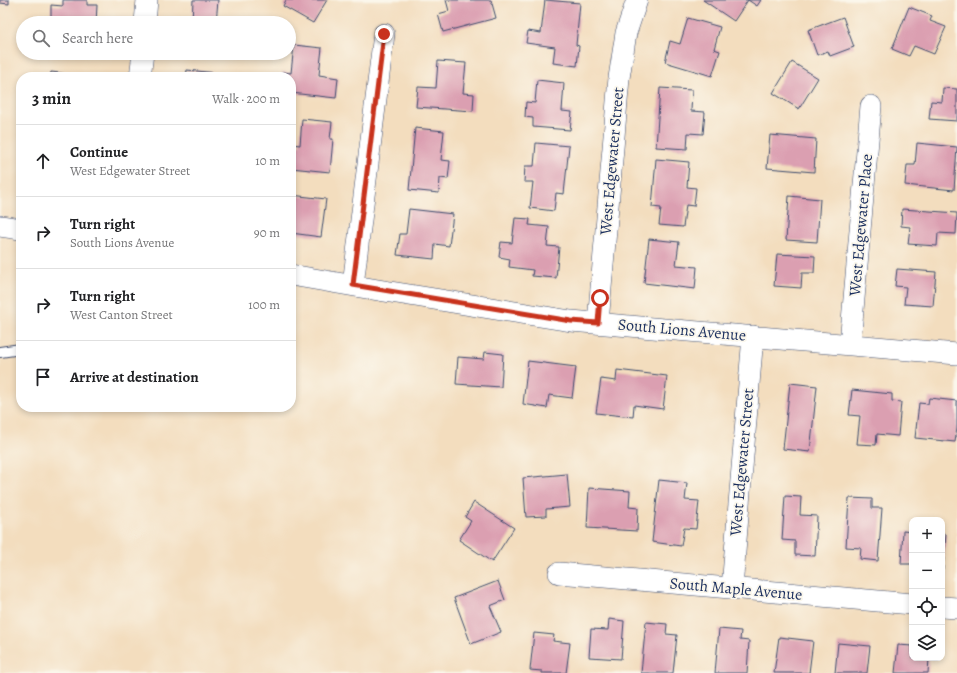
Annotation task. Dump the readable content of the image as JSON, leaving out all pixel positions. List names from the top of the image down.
{
  "streets": {
    "street": [
      "West Edgewater Street",
      "West Edgewater Place",
      "South Lions Avenue",
      "South Maple Avenue"
    ]
  },
  "crossings": [
    ["West Edgewater Street", "South Lions Avenue"],
    ["West Edgewater Street", "South Maple Avenue"],
    ["West Edgewater Place", "South Lions Avenue"]
  ],
  "page": {
    "search": "Search here",
    "heading": ["3 min", "Walk · 200 m"],
    "list": [
      ["Continue", "West Edgewater Street", "10 m"],
      ["Turn right", "South Lions Avenue", "90 m"],
      ["Turn right", "West Canton Street", "100 m"],
      "Arrive at destination"
    ],
    "map_buttons": ["+", "−"]
  }
}
